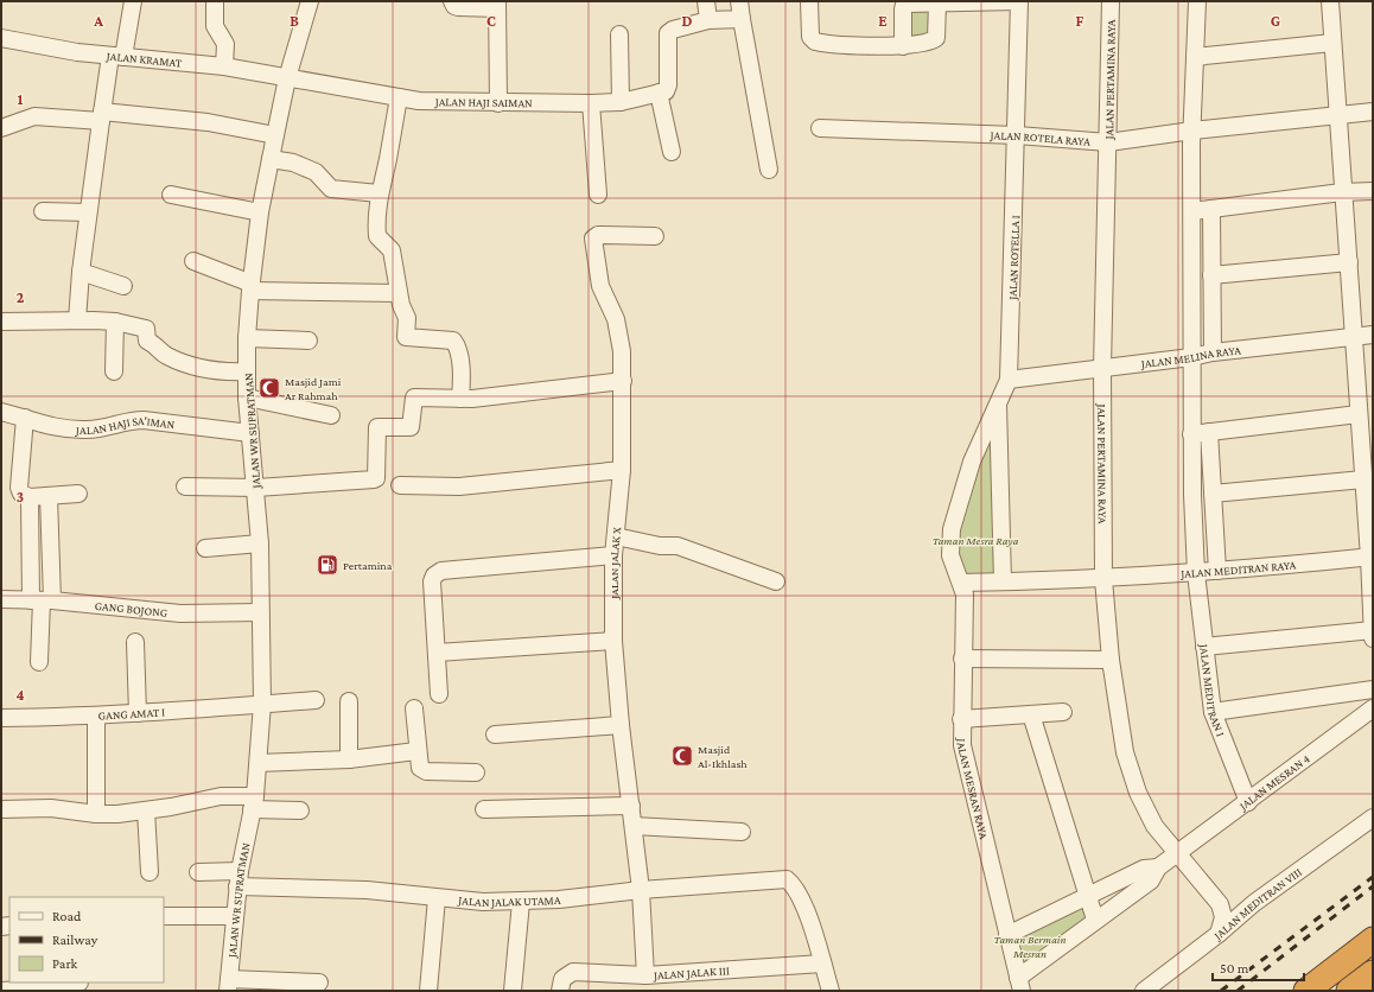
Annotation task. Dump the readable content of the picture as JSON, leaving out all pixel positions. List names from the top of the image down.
{
  "streets": {
    "street": [
      "JALAN KRAMAT",
      "JALAN PERTAMINA RAYA",
      "JALAN HAJI SAIMAN",
      "JALAN ROTELA RAYA",
      "JALAN ROTELLA I",
      "JALAN MELINA RAYA",
      "JALAN HAJI SA'IMAN",
      "JALAN WR SUPRATMAN",
      "JALAN JALAK X",
      "JALAN MEDITRAN RAYA",
      "GANG BOJONG",
      "JALAN MEDITRAN I",
      "GANG AMAT I",
      "JALAN MESRAN 4",
      "JALAN MESRAN RAYA",
      "JALAN JALAK UTAMA",
      "JALAN MEDITRAN VIII",
      "JALAN JALAK III"
    ]
  },
  "crossings": [
    ["JALAN KRAMAT", "JALAN HAJI SAIMAN"],
    ["JALAN KRAMAT", "JALAN WR SUPRATMAN"],
    ["JALAN PERTAMINA RAYA", "JALAN ROTELA RAYA"],
    ["JALAN PERTAMINA RAYA", "JALAN MELINA RAYA"],
    ["JALAN PERTAMINA RAYA", "JALAN MEDITRAN RAYA"],
    ["JALAN PERTAMINA RAYA", "JALAN MESRAN 4"],
    ["JALAN PERTAMINA RAYA", "JALAN MEDITRAN VIII"],
    ["JALAN HAJI SAIMAN", "JALAN WR SUPRATMAN"],
    ["JALAN ROTELA RAYA", "JALAN ROTELLA I"],
    ["JALAN ROTELA RAYA", "JALAN MEDITRAN I"],
    ["JALAN ROTELLA I", "JALAN MELINA RAYA"],
    ["JALAN ROTELLA I", "JALAN MESRAN RAYA"],
    ["JALAN MELINA RAYA", "JALAN MEDITRAN I"],
    ["JALAN MELINA RAYA", "JALAN MESRAN RAYA"],
    ["JALAN HAJI SA'IMAN", "JALAN WR SUPRATMAN"],
    ["JALAN WR SUPRATMAN", "GANG BOJONG"],
    ["JALAN WR SUPRATMAN", "GANG AMAT I"],
    ["JALAN WR SUPRATMAN", "JALAN JALAK UTAMA"],
    ["JALAN JALAK X", "JALAN JALAK UTAMA"],
    ["JALAN JALAK X", "JALAN JALAK III"],
    ["JALAN MEDITRAN RAYA", "JALAN MEDITRAN I"],
    ["JALAN MEDITRAN I", "JALAN MESRAN 4"],
    ["JALAN JALAK UTAMA", "JALAN JALAK III"]
  ],
  "parks": ["Taman Mesra Raya", "Taman Bermain Mesran"],
  "places": {
    "mosque": ["Masjid Jami Ar Rahmah", "Masjid Al-Ikhlash"],
    "fuel station": ["Pertamina"]
  },
  "legend": ["Road", "Railway", "Park"],
  "scale_bar": "50 m",
  "grid": {
    "columns": [
      "A",
      "B",
      "C",
      "D",
      "E",
      "F",
      "G"
    ],
    "rows": [
      "1",
      "2",
      "3",
      "4"
    ]
  }
}
